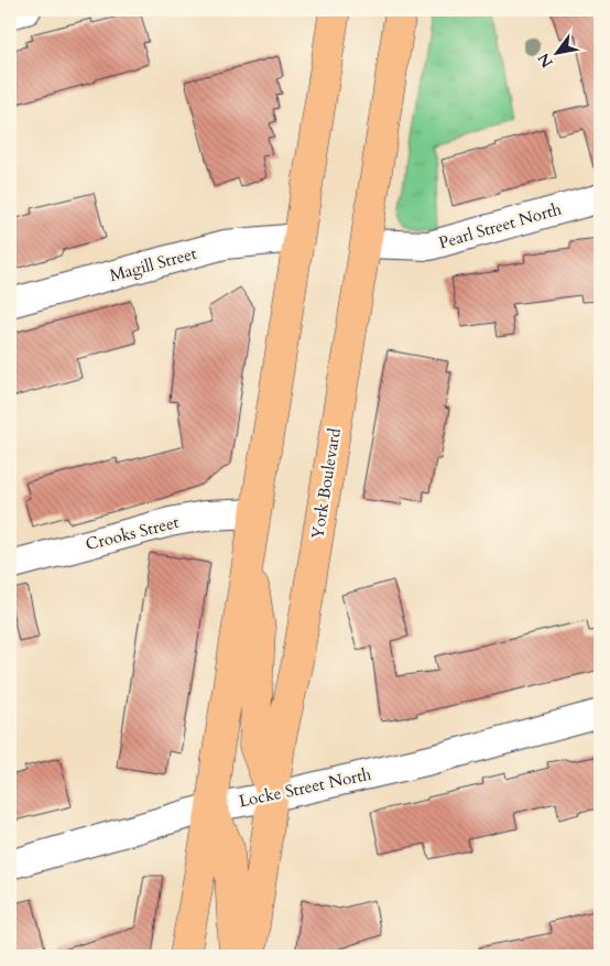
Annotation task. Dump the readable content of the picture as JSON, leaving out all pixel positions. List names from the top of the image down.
{
  "streets": {
    "main road": ["York Boulevard"],
    "street": [
      "Pearl Street North",
      "Magill Street",
      "Crooks Street",
      "Locke Street North"
    ]
  },
  "crossings": [
    ["Pearl Street North", "York Boulevard"],
    ["York Boulevard", "Locke Street North"]
  ],
  "north": "bottom left"
}
